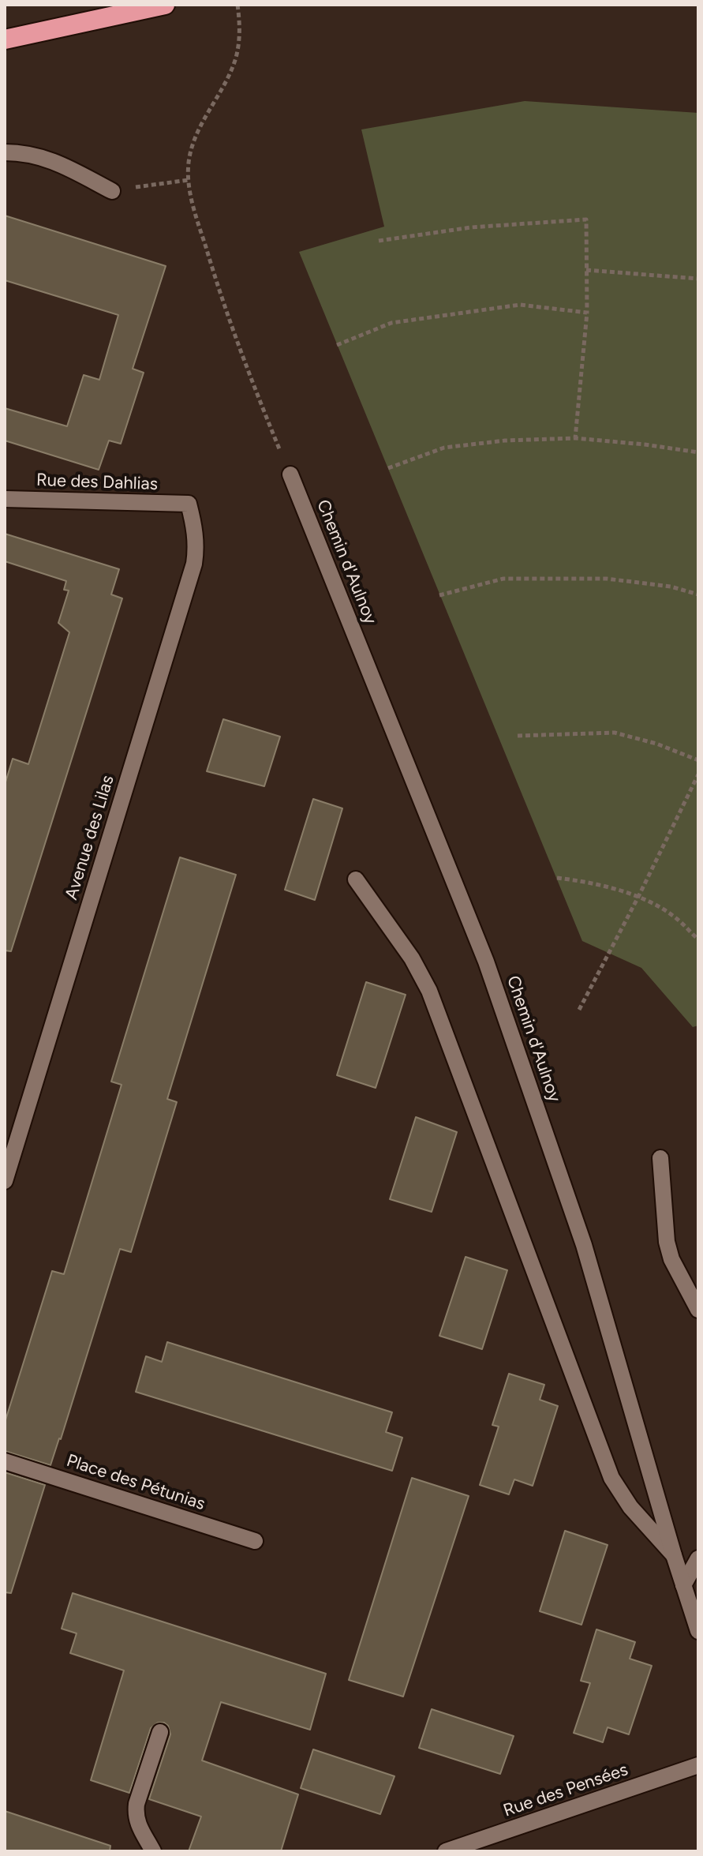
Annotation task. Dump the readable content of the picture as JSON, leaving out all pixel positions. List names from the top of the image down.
{
  "streets": {
    "street": [
      "Rue des Dahlias",
      "Chemin d'Aulnoy",
      "Avenue des Lilas",
      "Place des Pétunias",
      "Rue des Pensées"
    ]
  },
  "crossings": [
    ["Rue des Dahlias", "Avenue des Lilas"]
  ]
}
